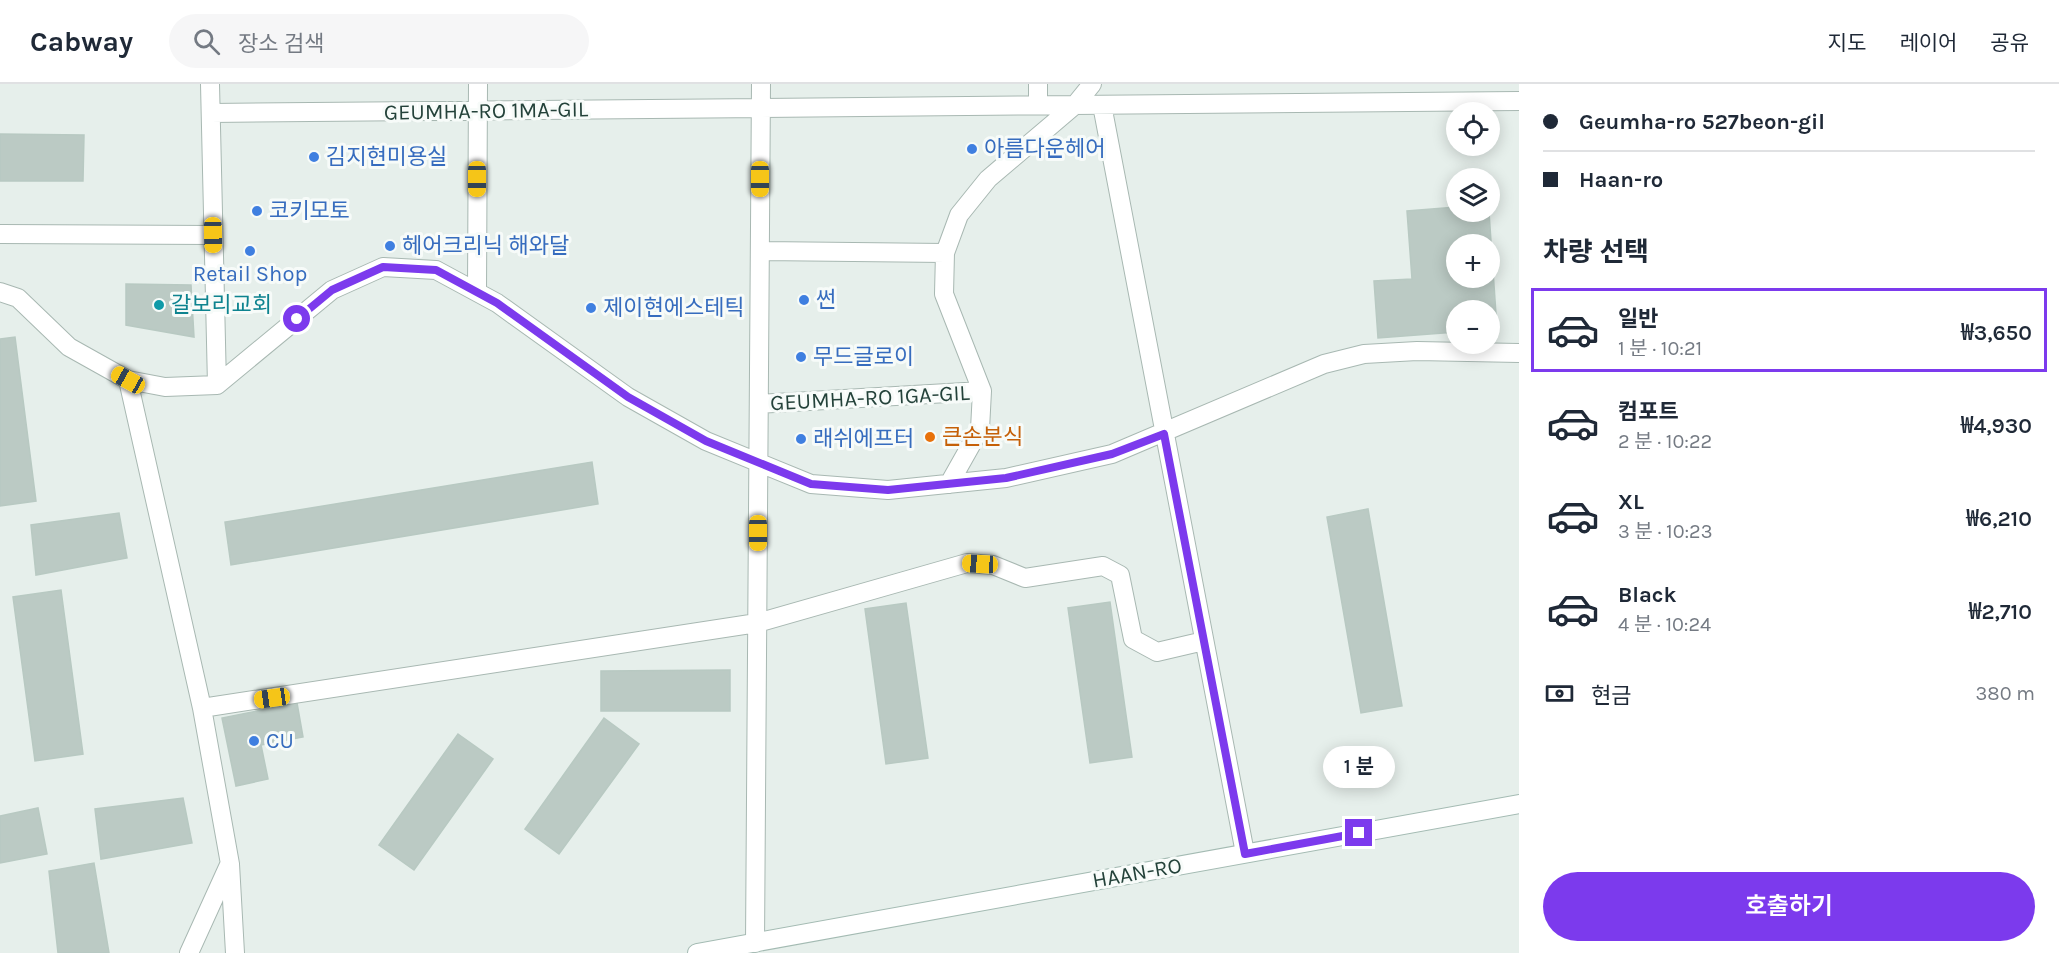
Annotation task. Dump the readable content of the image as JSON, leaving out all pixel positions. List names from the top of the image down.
{
  "streets": {
    "street": ["GEUMHA-RO 1MA-GIL", "GEUMHA-RO 1GA-GIL", "HAAN-RO"]
  },
  "crossings": [
    ["GEUMHA-RO 1MA-GIL", "GEUMHA-RO 1GA-GIL"]
  ],
  "places": [
    "아름다운헤어",
    "김지현미용실",
    "코키모토",
    "헤어크리닉 해와달",
    "Retail Shop",
    "썬",
    "갈보리교회",
    "제이현에스테틱",
    "무드글로이",
    "큰손분식",
    "래쉬에프터",
    "CU"
  ],
  "page": {
    "header": "Cabway",
    "search": "장소 검색",
    "nav": ["지도", "레이어", "공유"],
    "banner": ["Geumha-ro 527beon-gil", "Haan-ro"],
    "map_buttons": ["+", "−"],
    "heading": "차량 선택",
    "list": [
      {
        "name": "일반",
        "note": "1 분 · 10:21",
        "value": "₩3,650"
      },
      {
        "name": "컴포트",
        "note": "2 분 · 10:22",
        "value": "₩4,930"
      },
      {
        "name": "XL",
        "note": "3 분 · 10:23",
        "value": "₩6,210"
      },
      {
        "name": "Black",
        "note": "4 분 · 10:24",
        "value": "₩2,710"
      }
    ],
    "pay": ["현금", "380 m"],
    "bubble": "1 분",
    "buttons": "호출하기"
  }
}
